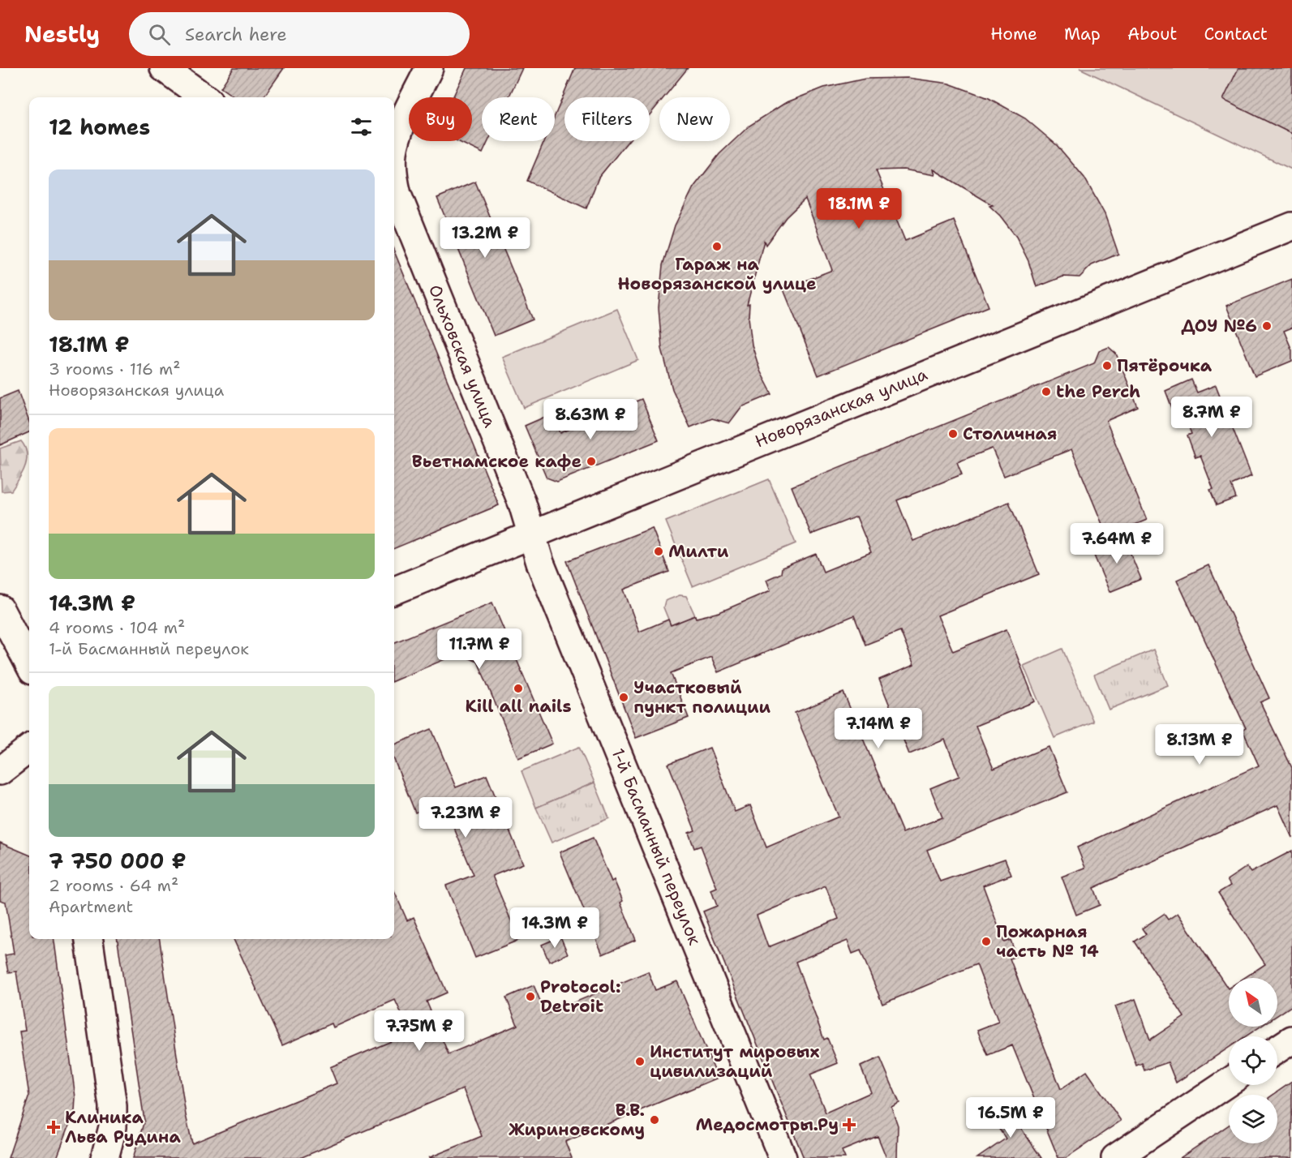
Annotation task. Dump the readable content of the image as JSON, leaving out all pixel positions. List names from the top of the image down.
{
  "streets": {
    "street": ["Ольховская улица", "Новорязанская улица", "1-й Басманный переулок"]
  },
  "crossings": [
    ["Ольховская улица", "Новорязанская улица"],
    ["Ольховская улица", "1-й Басманный переулок"],
    ["Новорязанская улица", "1-й Басманный переулок"]
  ],
  "places": {
    "other": [
      "Гараж на Новорязанской улице",
      "ДОУ №6",
      "Пятёрочка",
      "the Perch",
      "Столичная",
      "Вьетнамское кафе",
      "Милти",
      "Kill all nails",
      "Участковый пункт полиции",
      "Пожарная часть № 14",
      "Protocol: Detroit",
      "Институт мировых цивилизаций",
      "В.В. Жириновскому"
    ],
    "health": ["Медосмотры.Ру", "Клиника Льва Рудина"]
  },
  "north": "top left",
  "page": {
    "header": "Nestly",
    "search": "Search here",
    "nav": [
      "Home",
      "Map",
      "About",
      "Contact"
    ],
    "chip": [
      "Buy",
      "Rent",
      "Filters",
      "New"
    ],
    "heading": "12 homes",
    "list": [
      {
        "name": "18.1M ₽",
        "note": "3 rooms · 116 m² · Новорязанская улица"
      },
      {
        "name": "14.3M ₽",
        "note": "4 rooms · 104 m² · 1-й Басманный переулок"
      },
      {
        "name": "7 750 000 ₽",
        "note": "2 rooms · 64 m² · Apartment"
      }
    ],
    "price": [
      "18.1M ₽",
      "13.2M ₽",
      "8.7M ₽",
      "8.63M ₽",
      "7.64M ₽",
      "11.7M ₽",
      "7.14M ₽",
      "8.13M ₽",
      "7.23M ₽",
      "14.3M ₽",
      "7.75M ₽",
      "16.5M ₽"
    ]
  }
}
